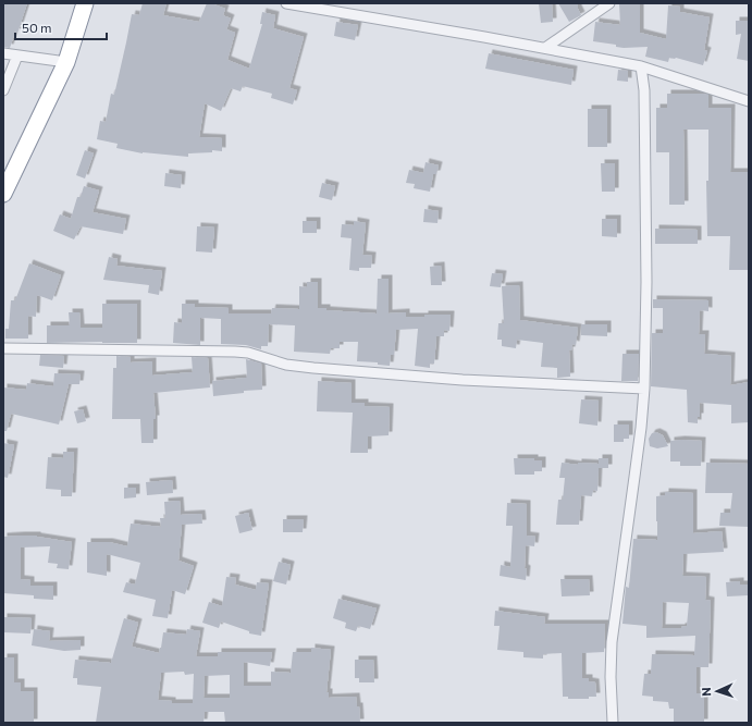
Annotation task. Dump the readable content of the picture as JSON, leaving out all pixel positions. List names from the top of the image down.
{
  "scale_bar": "50 m",
  "north": "left"
}
